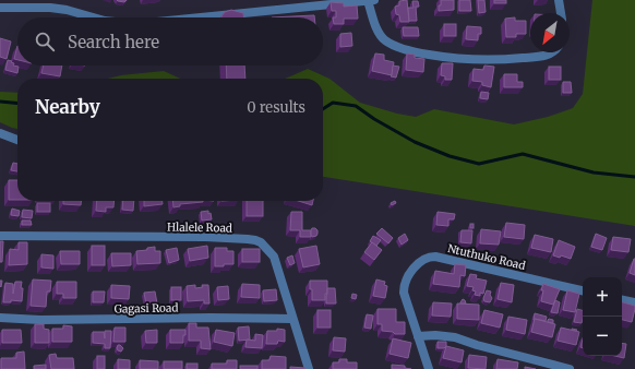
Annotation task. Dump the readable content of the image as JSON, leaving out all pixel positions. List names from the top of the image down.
{
  "streets": {
    "street": ["Hlalele Road", "Ntuthuko Road", "Gagasi Road"]
  },
  "crossings": [
    ["Hlalele Road", "Gagasi Road"]
  ],
  "north": "bottom left",
  "page": {
    "search": "Search here",
    "heading": ["Nearby", "0 results"],
    "map_buttons": ["+", "−"]
  }
}
